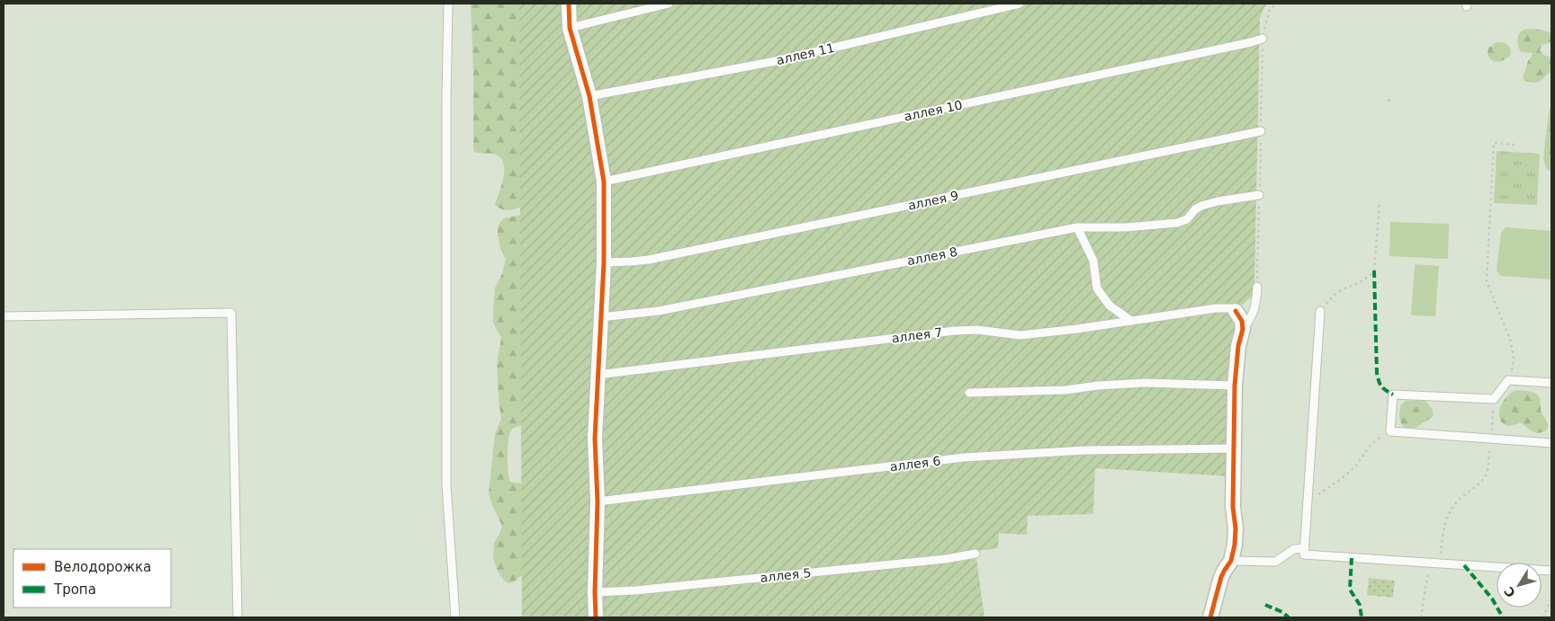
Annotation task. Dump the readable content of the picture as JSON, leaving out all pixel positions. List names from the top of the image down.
{
  "streets": {
    "lane": [
      "аллея 11",
      "аллея 10",
      "аллея 9",
      "аллея 8",
      "аллея 7",
      "аллея 6",
      "аллея 5"
    ]
  },
  "legend": ["Велодорожка", "Тропа"],
  "north": "bottom left"
}
